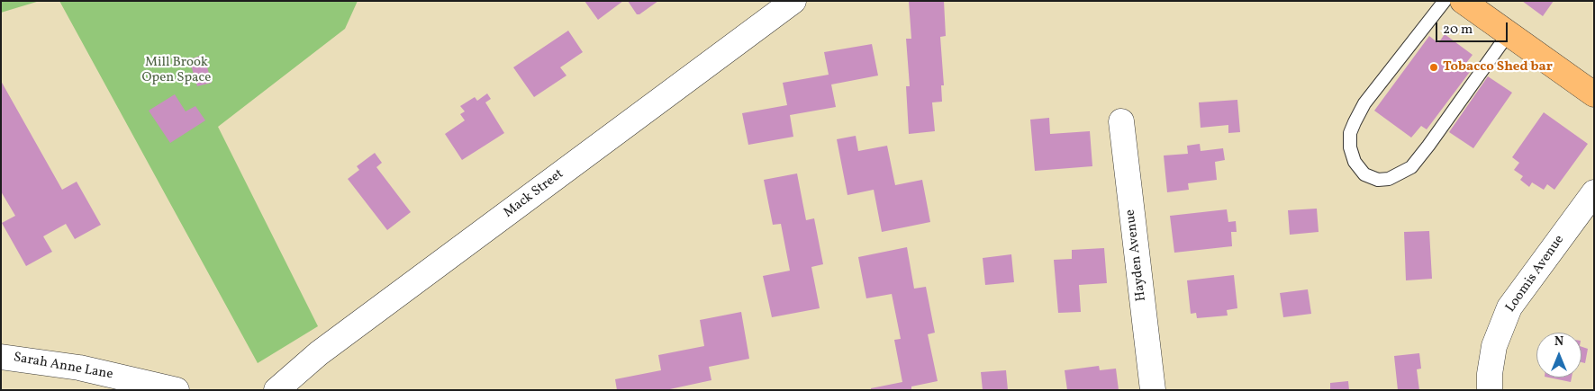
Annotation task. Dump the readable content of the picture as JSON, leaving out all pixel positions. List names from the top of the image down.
{
  "streets": {
    "street": [
      "Mack Street",
      "Hayden Avenue",
      "Loomis Avenue",
      "Sarah Anne Lane"
    ]
  },
  "parks": ["Mill Brook Open Space"],
  "places": ["Tobacco Shed bar"],
  "scale_bar": "20 m",
  "north": "top"
}
